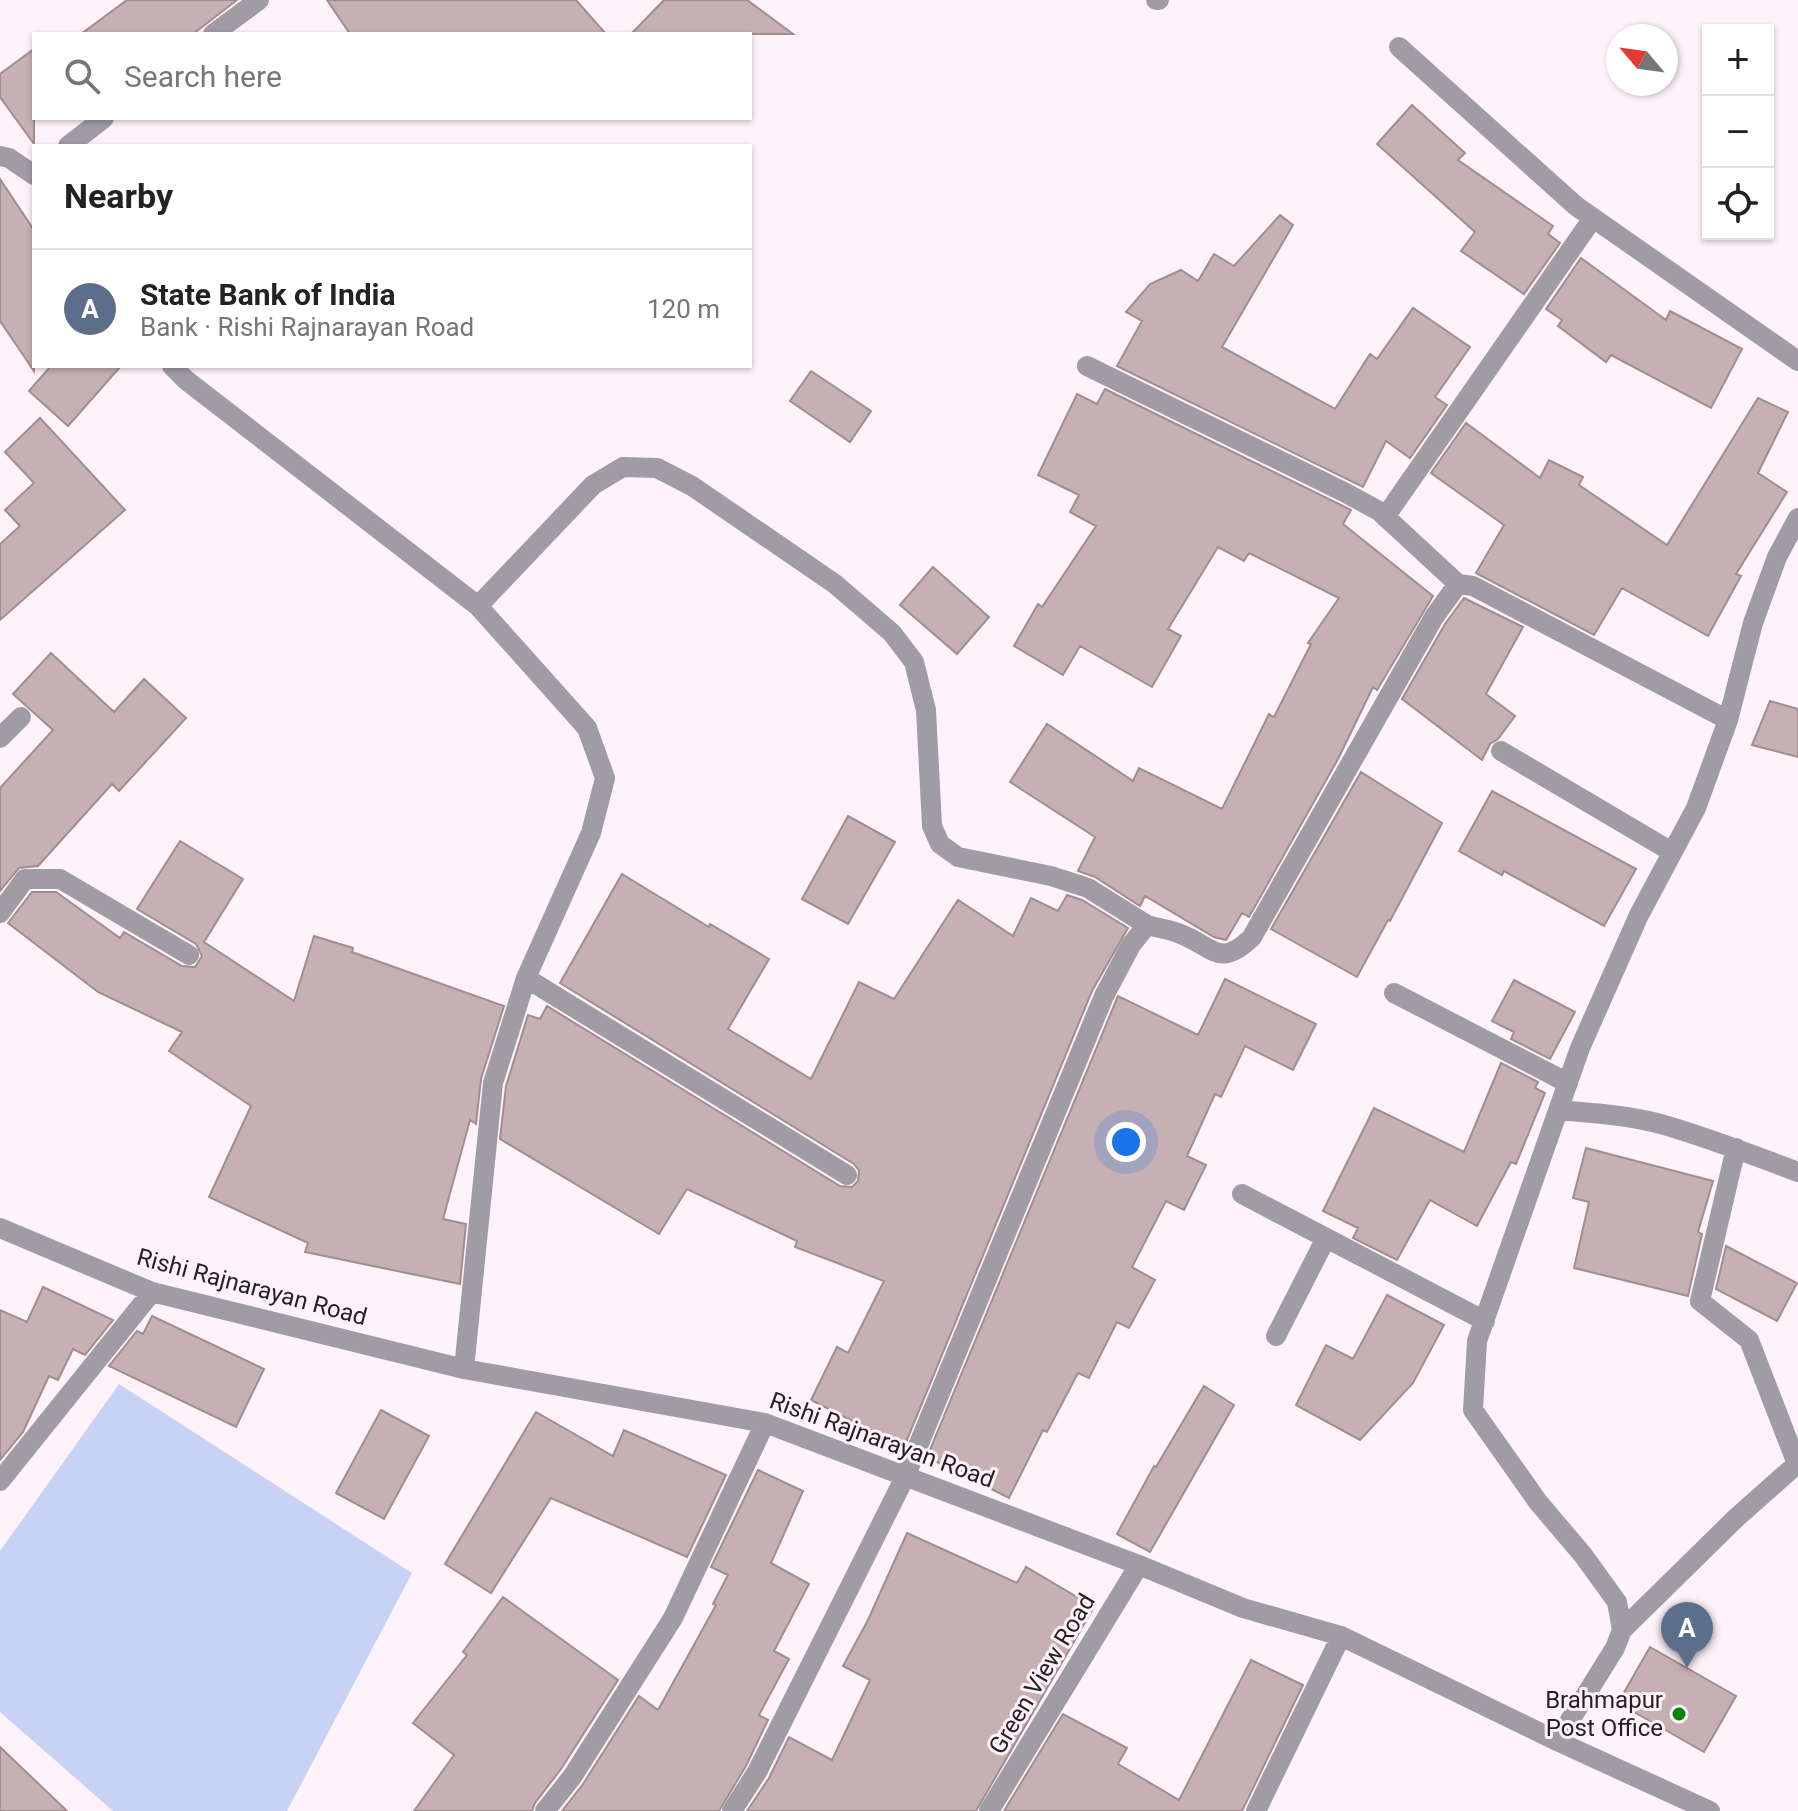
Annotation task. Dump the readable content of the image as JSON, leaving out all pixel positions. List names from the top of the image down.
{
  "streets": {
    "street": ["Rishi Rajnarayan Road", "Green View Road"]
  },
  "crossings": [
    ["Rishi Rajnarayan Road", "Green View Road"]
  ],
  "places": ["Brahmapur Post Office"],
  "north": "top left",
  "page": {
    "map_buttons": ["+", "−"],
    "search": "Search here",
    "heading": "Nearby",
    "list": [
      {
        "mark": "A",
        "name": "State Bank of India",
        "note": "Bank · Rishi Rajnarayan Road",
        "value": "120 m"
      }
    ],
    "pins": "A"
  }
}
